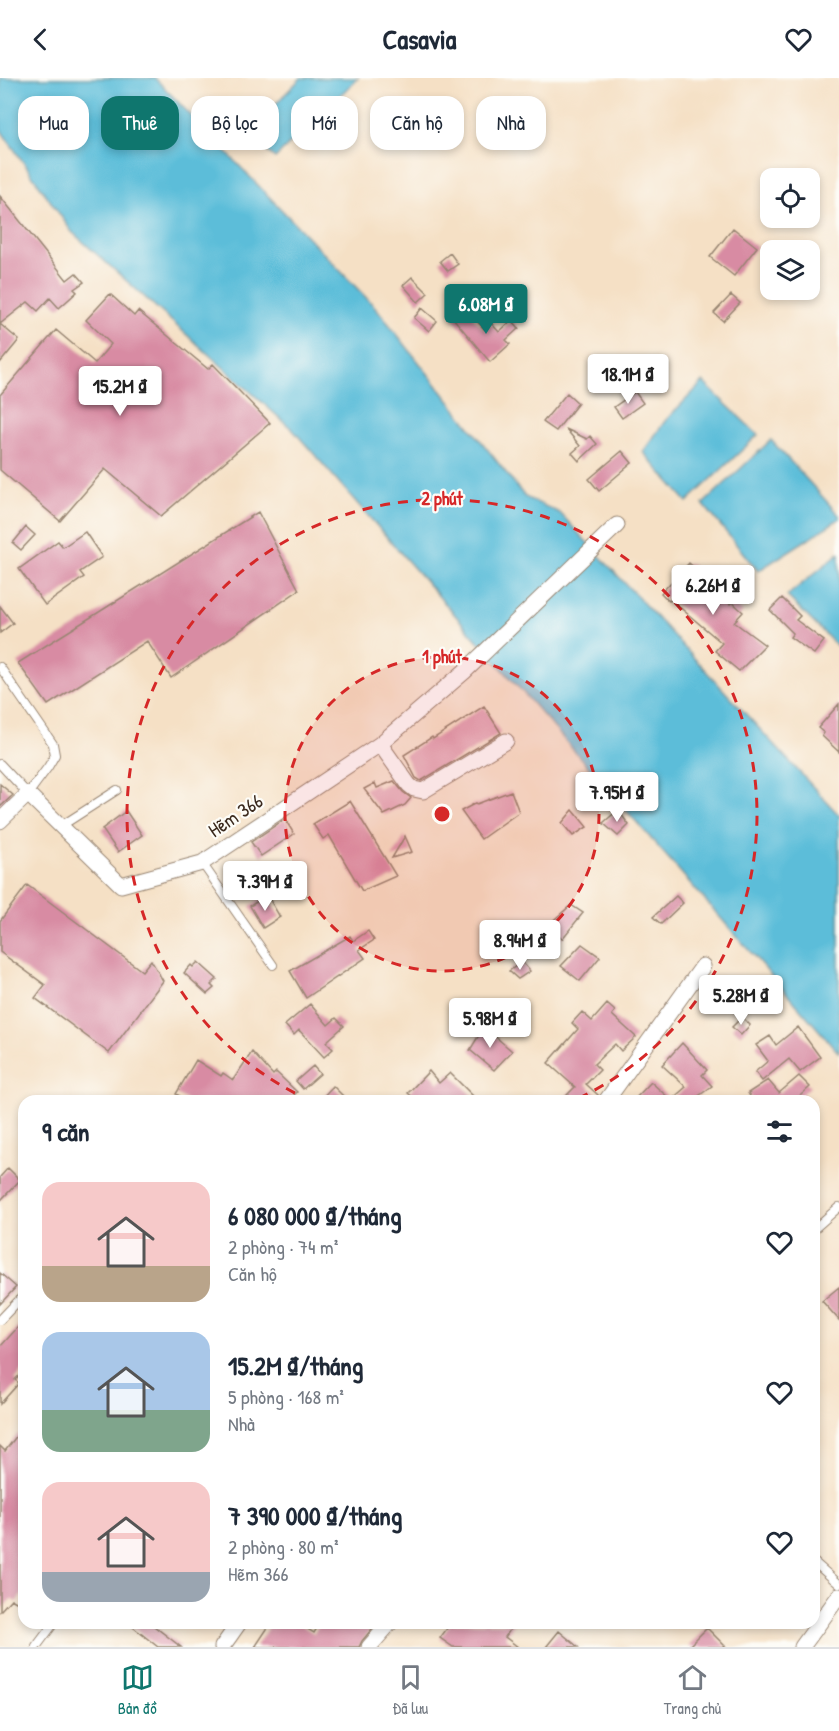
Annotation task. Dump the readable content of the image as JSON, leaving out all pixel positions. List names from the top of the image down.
{
  "streets": {
    "street": ["Hẽm 366"]
  },
  "page": {
    "header": "Casavia",
    "chip": [
      "Mua",
      "Thuê",
      "Bộ lọc",
      "Mới",
      "Căn hộ",
      "Nhà"
    ],
    "price": [
      "6.08M ₫",
      "18.1M ₫",
      "15.2M ₫",
      "6.26M ₫",
      "7.95M ₫",
      "7.39M ₫",
      "8.94M ₫",
      "5.28M ₫",
      "5.98M ₫"
    ],
    "heading": "9 căn",
    "list": [
      {
        "name": "6 080 000 ₫/tháng",
        "note": "2 phòng · 74 m² · Căn hộ"
      },
      {
        "name": "15.2M ₫/tháng",
        "note": "5 phòng · 168 m² · Nhà"
      },
      {
        "name": "7 390 000 ₫/tháng",
        "note": "2 phòng · 80 m² · Hẽm 366"
      }
    ],
    "tabs": ["Bản đồ", "Đã lưu", "Trang chủ"]
  },
  "rings": ["2 phút", "1 phút"]
}
